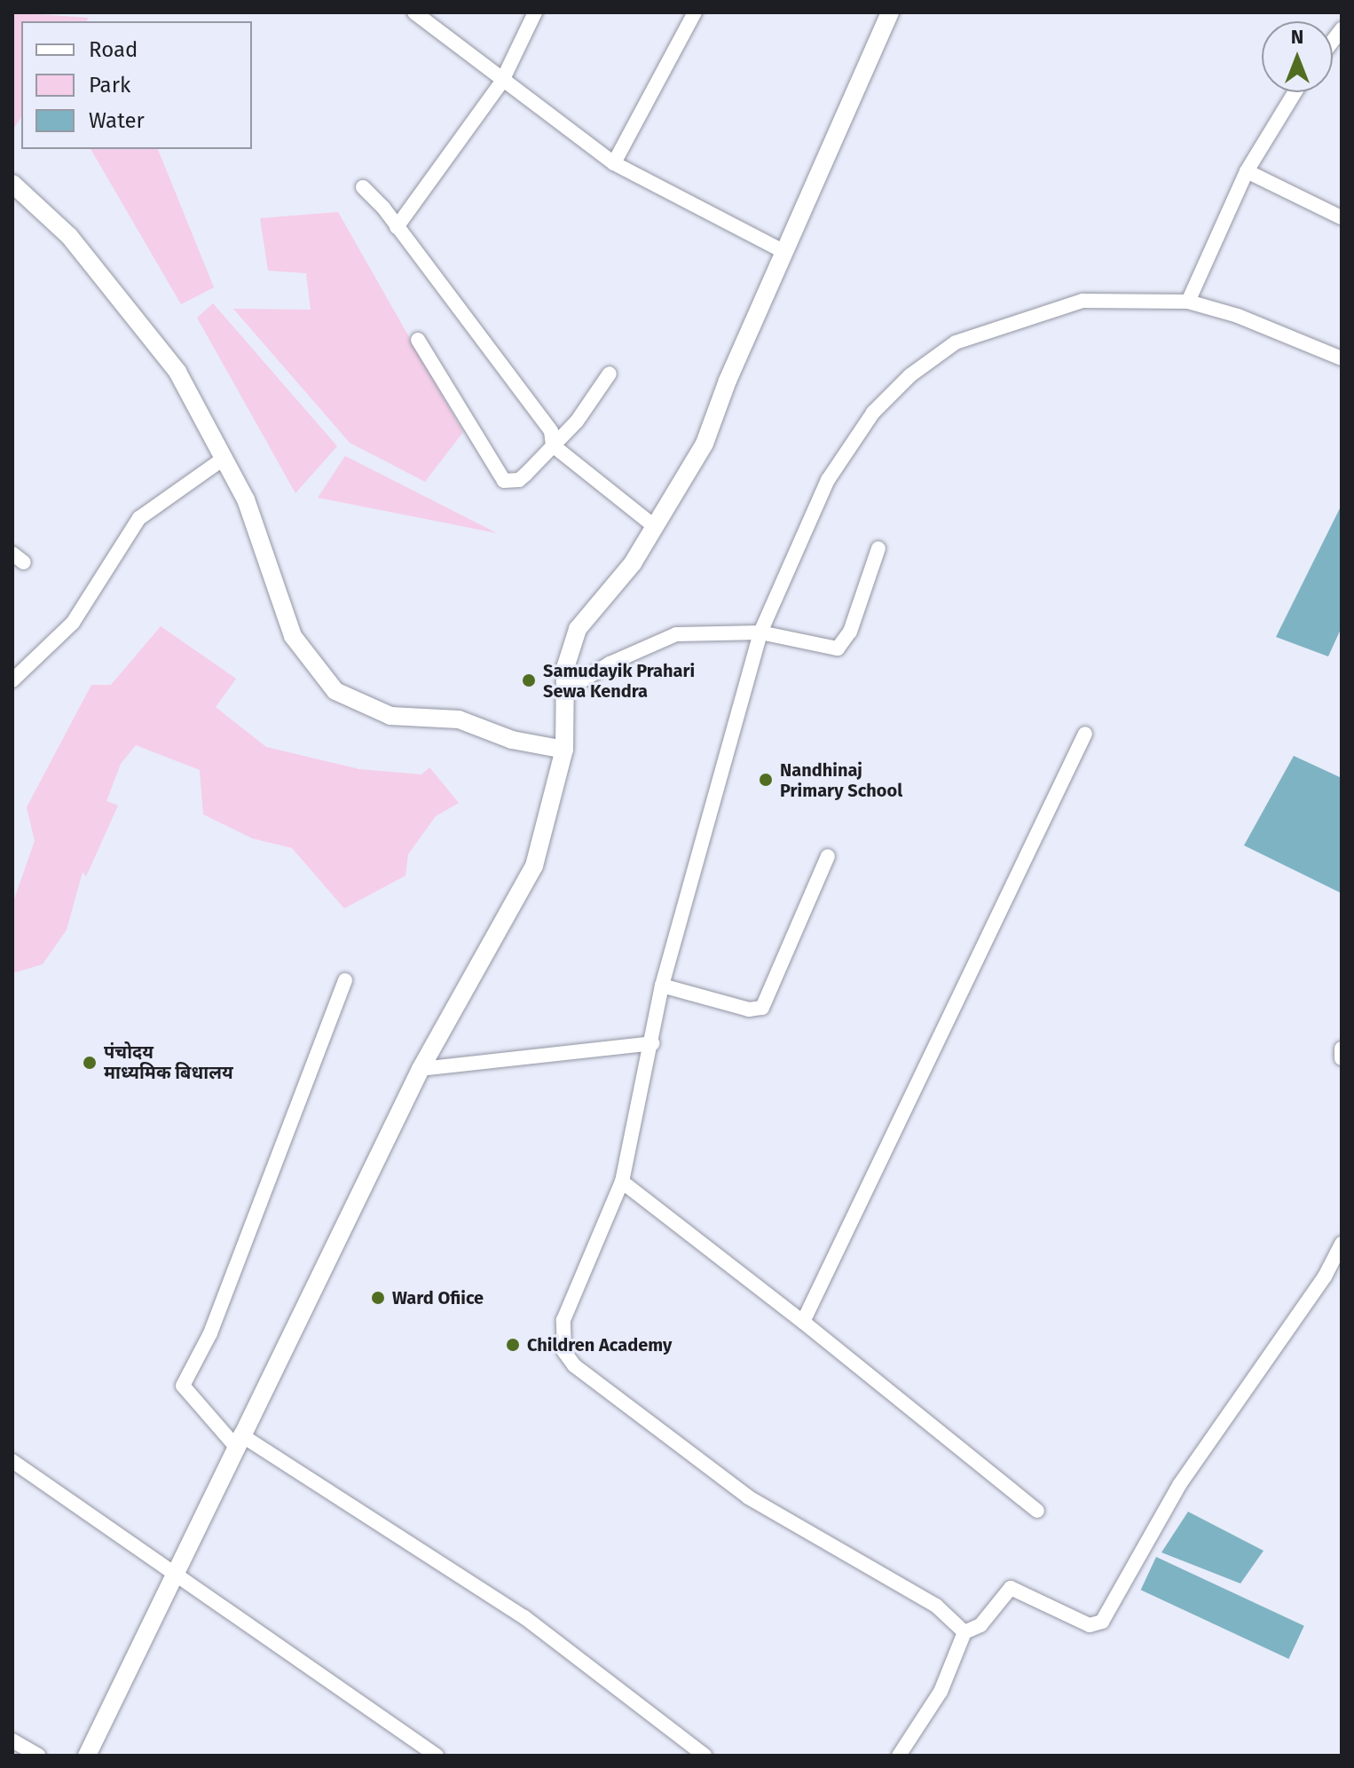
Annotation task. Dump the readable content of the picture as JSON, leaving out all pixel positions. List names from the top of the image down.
{
  "places": [
    "Samudayik Prahari Sewa Kendra",
    "Nandhinaj Primary School",
    "पंचोदय माध्यमिक बिधालय",
    "Ward Ofiice",
    "Children Academy"
  ],
  "legend": ["Road", "Park", "Water"],
  "north": "top"
}
